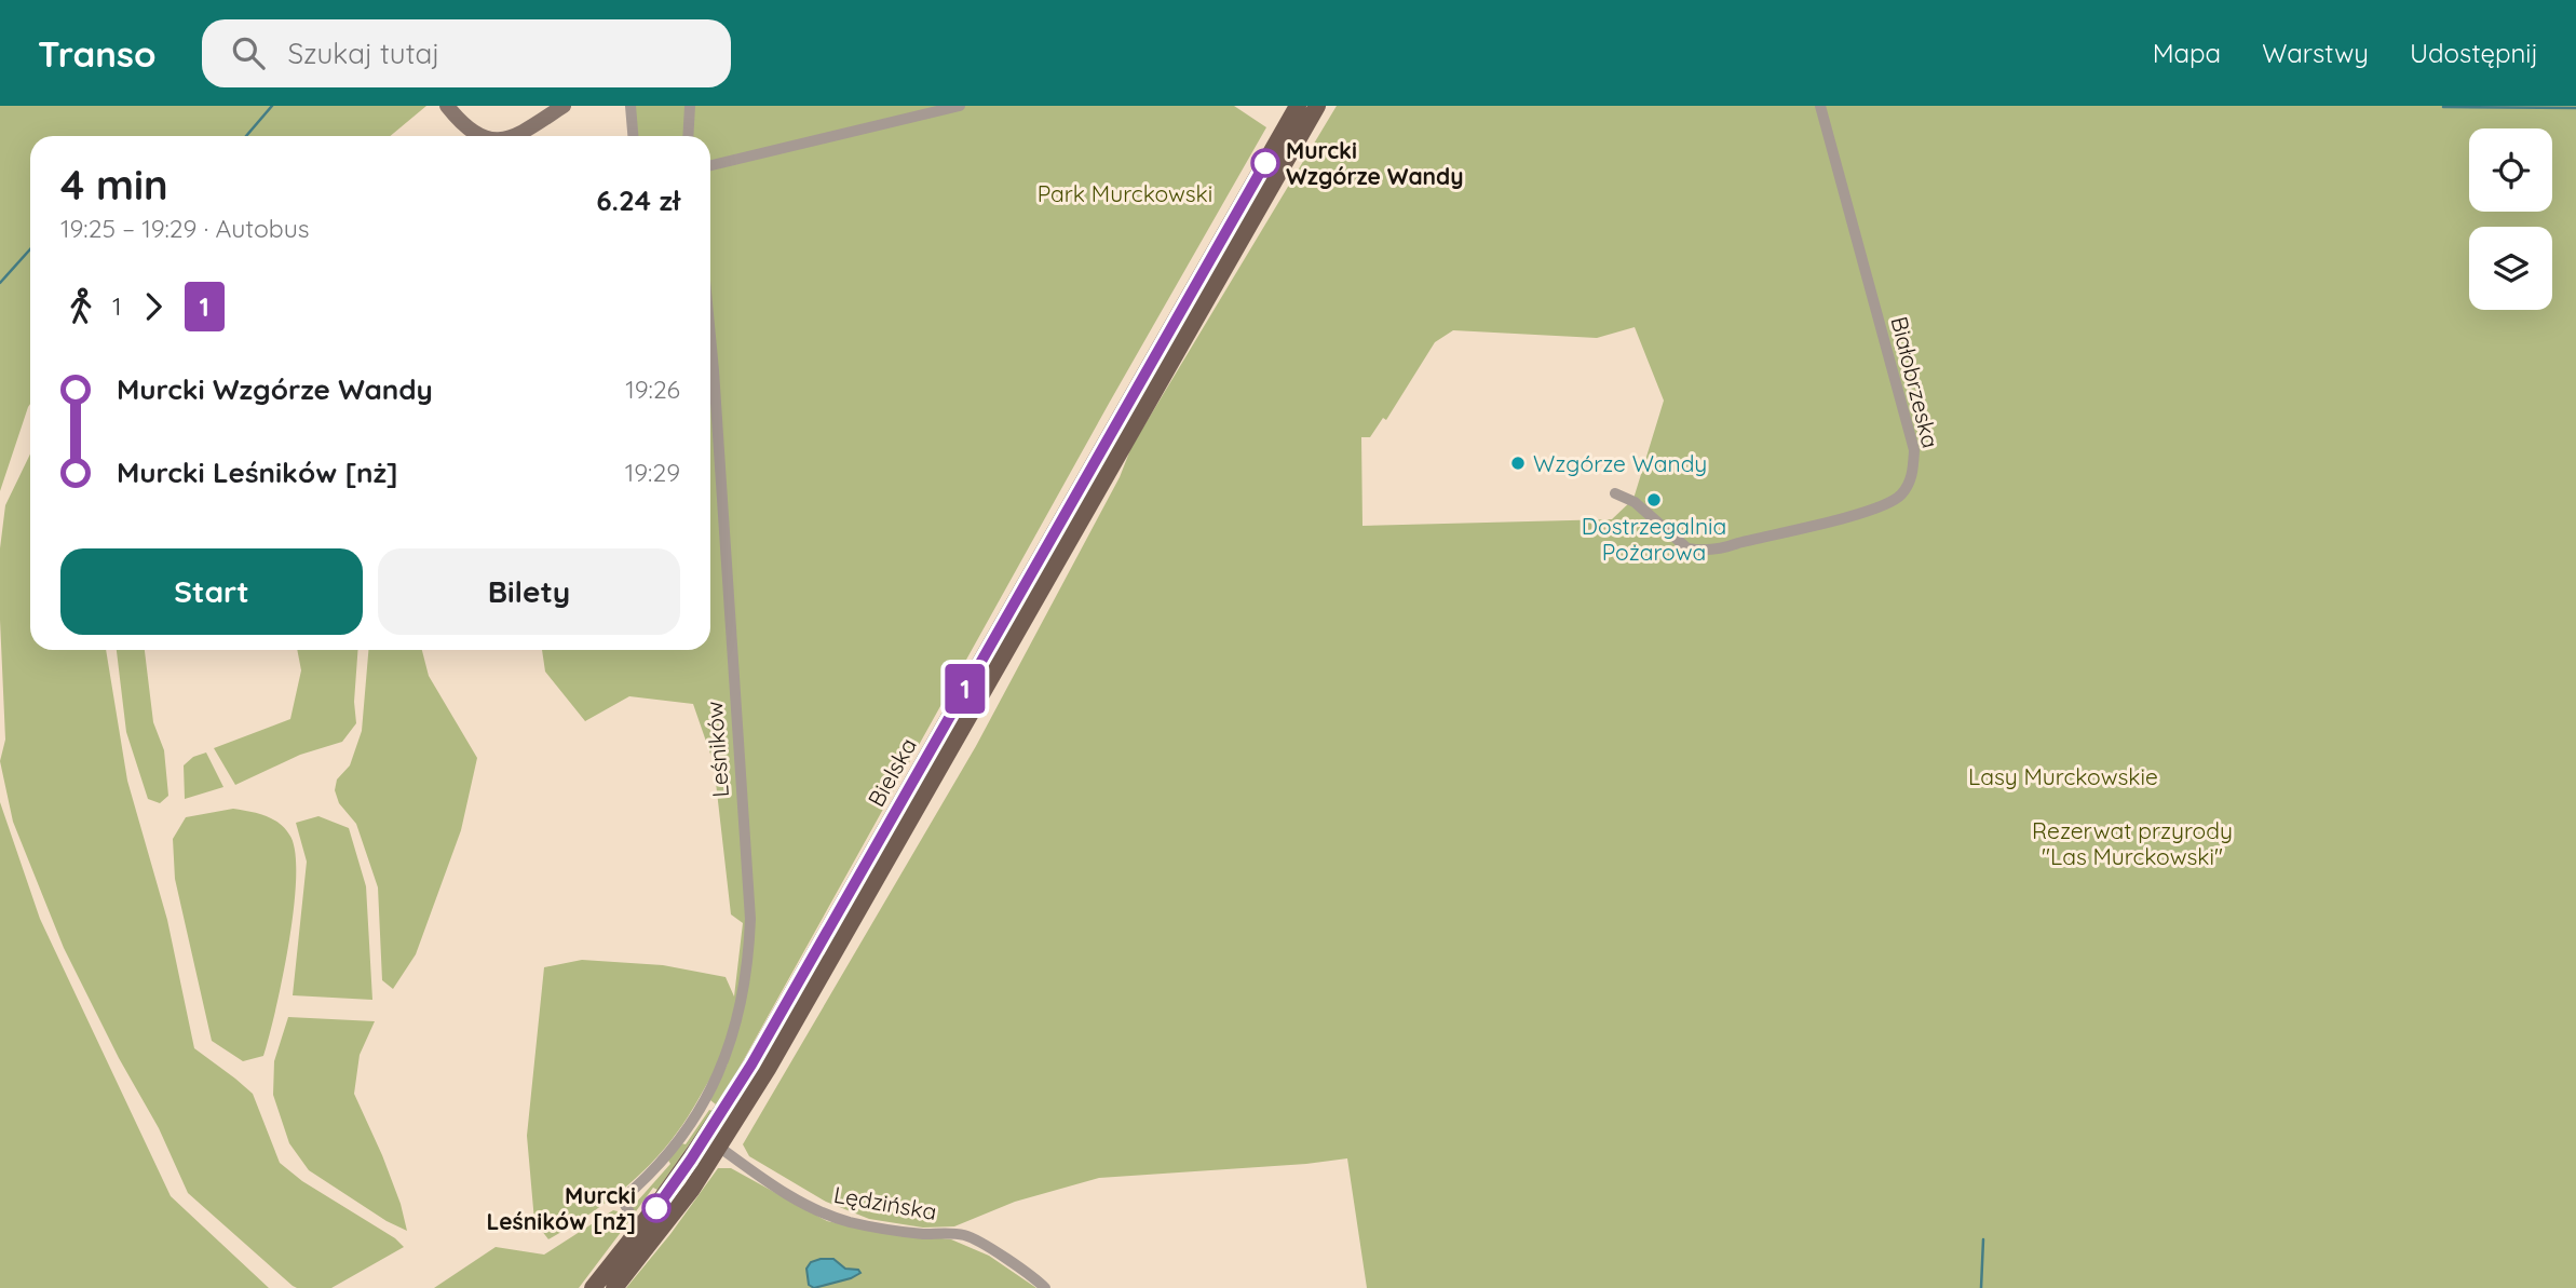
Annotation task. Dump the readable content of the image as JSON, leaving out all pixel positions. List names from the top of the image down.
{
  "streets": {
    "main road": ["Bielska"],
    "street": ["Białobrzeska", "Leśników", "Lędzińska"]
  },
  "crossings": [
    ["Leśników", "Bielska"],
    ["Bielska", "Lędzińska"]
  ],
  "parks": ["Park Murckowski", "Lasy Murckowskie", "Rezerwat przyrody \"Las Murckowski\""],
  "places": [
    "Murcki Wzgórze Wandy",
    "Wzgórze Wandy",
    "Dostrzegalnia Pożarowa",
    "Murcki Leśników [nż]"
  ],
  "lines": ["bus line 1"],
  "page": {
    "header": "Transo",
    "search": "Szukaj tutaj",
    "nav": ["Mapa", "Warstwy", "Udostępnij"],
    "on_map": "1",
    "heading": ["4 min", "19:25 – 19:29 · Autobus", "6.24 zł"],
    "legs": ["1", "1"],
    "list": [
      {
        "name": "Murcki Wzgórze Wandy",
        "value": "19:26"
      },
      {
        "name": "Murcki Leśników [nż]",
        "value": "19:29"
      }
    ],
    "buttons": ["Start", "Bilety"]
  }
}
